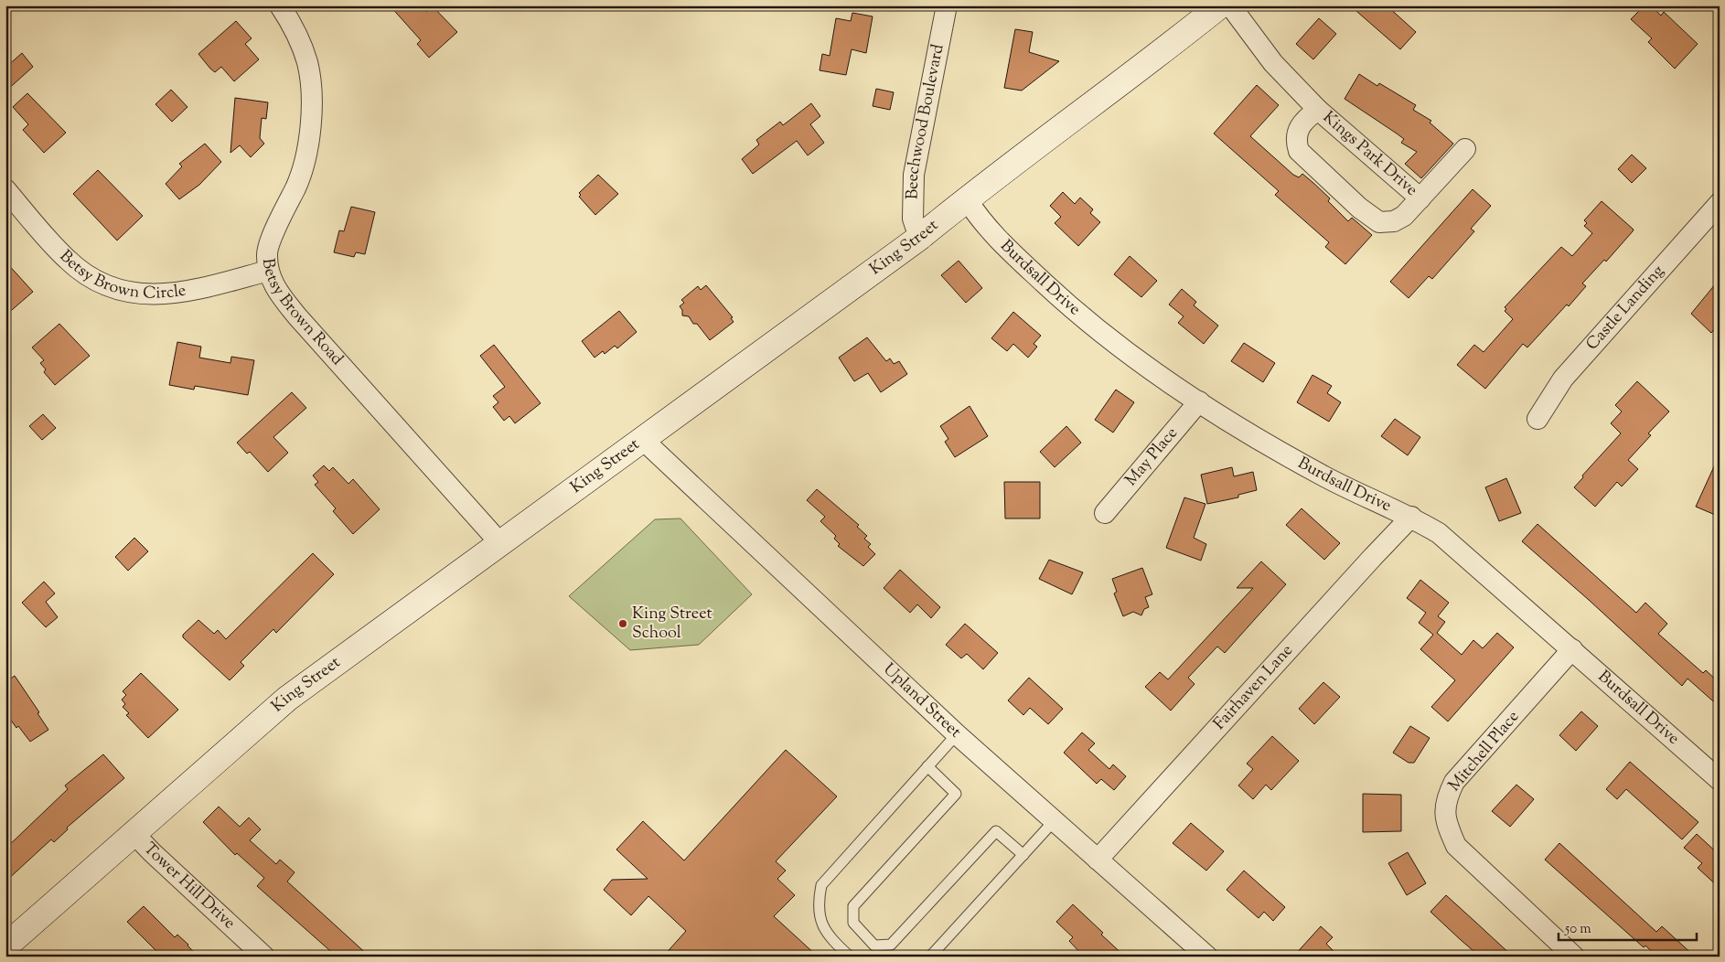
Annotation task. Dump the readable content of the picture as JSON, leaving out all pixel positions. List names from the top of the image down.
{
  "streets": {
    "main road": ["King Street"],
    "street": [
      "Beechwood Boulevard",
      "Kings Park Drive",
      "Betsy Brown Circle",
      "Burdsall Drive",
      "Castle Landing",
      "Betsy Brown Road",
      "May Place",
      "Fairhaven Lane",
      "Upland Street",
      "Mitchell Place",
      "Tower Hill Drive"
    ]
  },
  "crossings": [
    ["Beechwood Boulevard", "King Street"],
    ["King Street", "Burdsall Drive"],
    ["King Street", "Betsy Brown Road"],
    ["King Street", "Upland Street"],
    ["King Street", "Tower Hill Drive"],
    ["Betsy Brown Circle", "Betsy Brown Road"],
    ["Burdsall Drive", "May Place"],
    ["Burdsall Drive", "Fairhaven Lane"],
    ["Burdsall Drive", "Mitchell Place"],
    ["Fairhaven Lane", "Upland Street"]
  ],
  "places": ["King Street School"],
  "scale_bar": "50 m"
}
